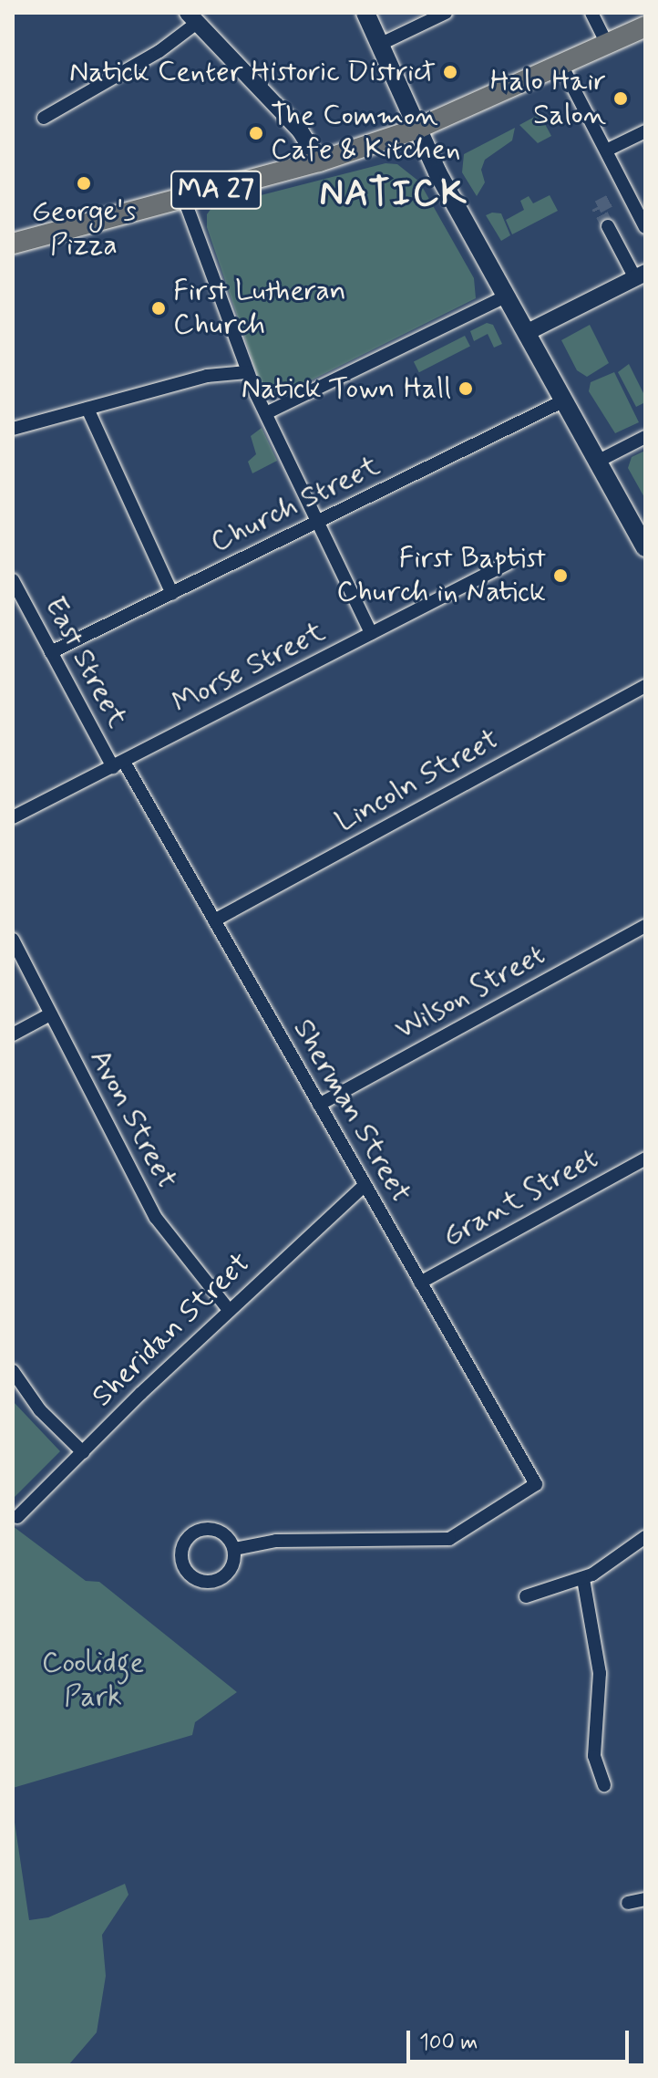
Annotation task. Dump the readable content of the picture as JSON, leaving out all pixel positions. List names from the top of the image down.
{
  "streets": {
    "main road": ["MA 27"],
    "street": [
      "Church Street",
      "East Street",
      "Morse Street",
      "Lincoln Street",
      "Wilson Street",
      "Sherman Street",
      "Avon Street",
      "Grant Street",
      "Sheridan Street"
    ]
  },
  "crossings": [
    ["Church Street", "East Street"],
    ["East Street", "Morse Street"],
    ["East Street", "Sherman Street"],
    ["Morse Street", "Sherman Street"],
    ["Lincoln Street", "Sherman Street"],
    ["Wilson Street", "Sherman Street"],
    ["Sherman Street", "Grant Street"],
    ["Sherman Street", "Sheridan Street"],
    ["Avon Street", "Sheridan Street"]
  ],
  "districts": ["NATICK"],
  "parks": ["Coolidge Park"],
  "places": [
    "Natick Center Historic District",
    "Halo Hair Salon",
    "The Common Cafe & Kitchen",
    "George's Pizza",
    "First Lutheran Church",
    "Natick Town Hall",
    "First Baptist Church in Natick"
  ],
  "scale_bar": "100 m"
}
